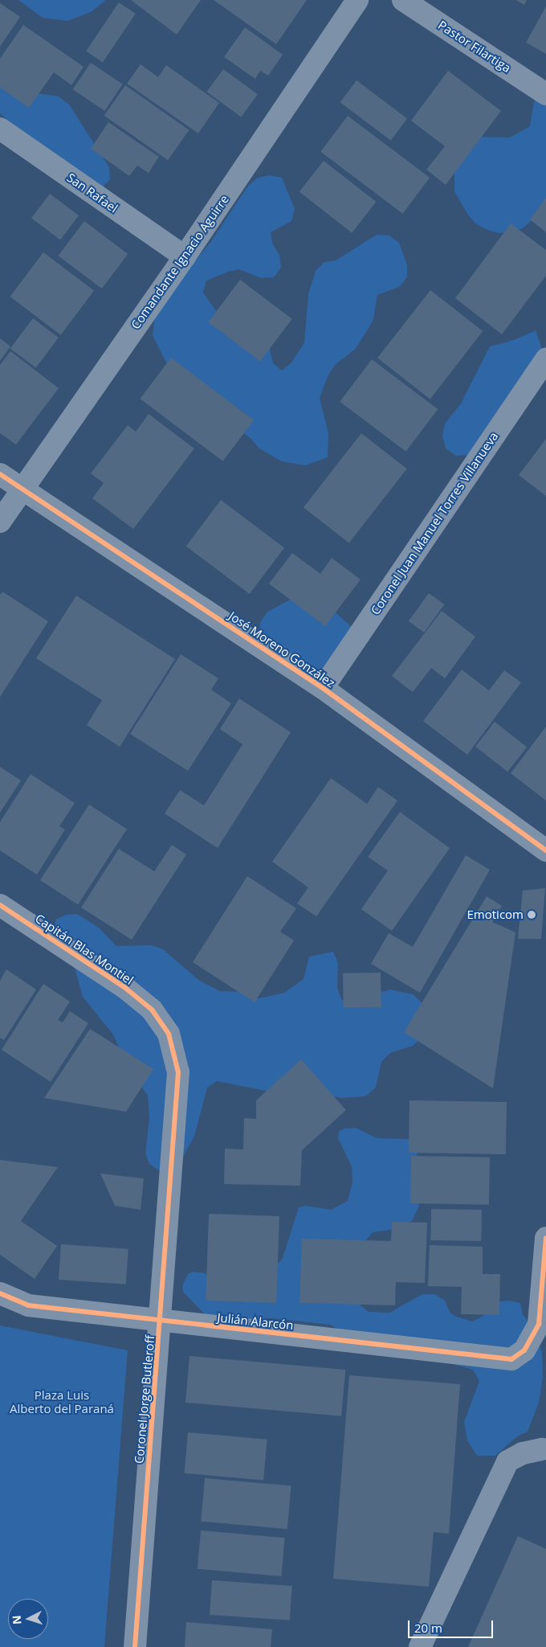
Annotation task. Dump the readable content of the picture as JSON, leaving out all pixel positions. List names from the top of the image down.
{
  "streets": {
    "street": [
      "Pastor Filartiga",
      "San Rafael",
      "Comandante Ignacio Aguirre",
      "Coronel Juan Manuel Torres Villanueva",
      "José Moreno González",
      "Capitán Blas Montiel",
      "Julián Alarcón",
      "Coronel Jorge Butleroff"
    ]
  },
  "crossings": [
    ["San Rafael", "Comandante Ignacio Aguirre"],
    ["Comandante Ignacio Aguirre", "José Moreno González"],
    ["Coronel Juan Manuel Torres Villanueva", "José Moreno González"],
    ["Capitán Blas Montiel", "Coronel Jorge Butleroff"],
    ["Julián Alarcón", "Coronel Jorge Butleroff"]
  ],
  "parks": ["Plaza Luis Alberto del Paraná"],
  "places": ["Emoticom"],
  "scale_bar": "20 m",
  "north": "left"
}
